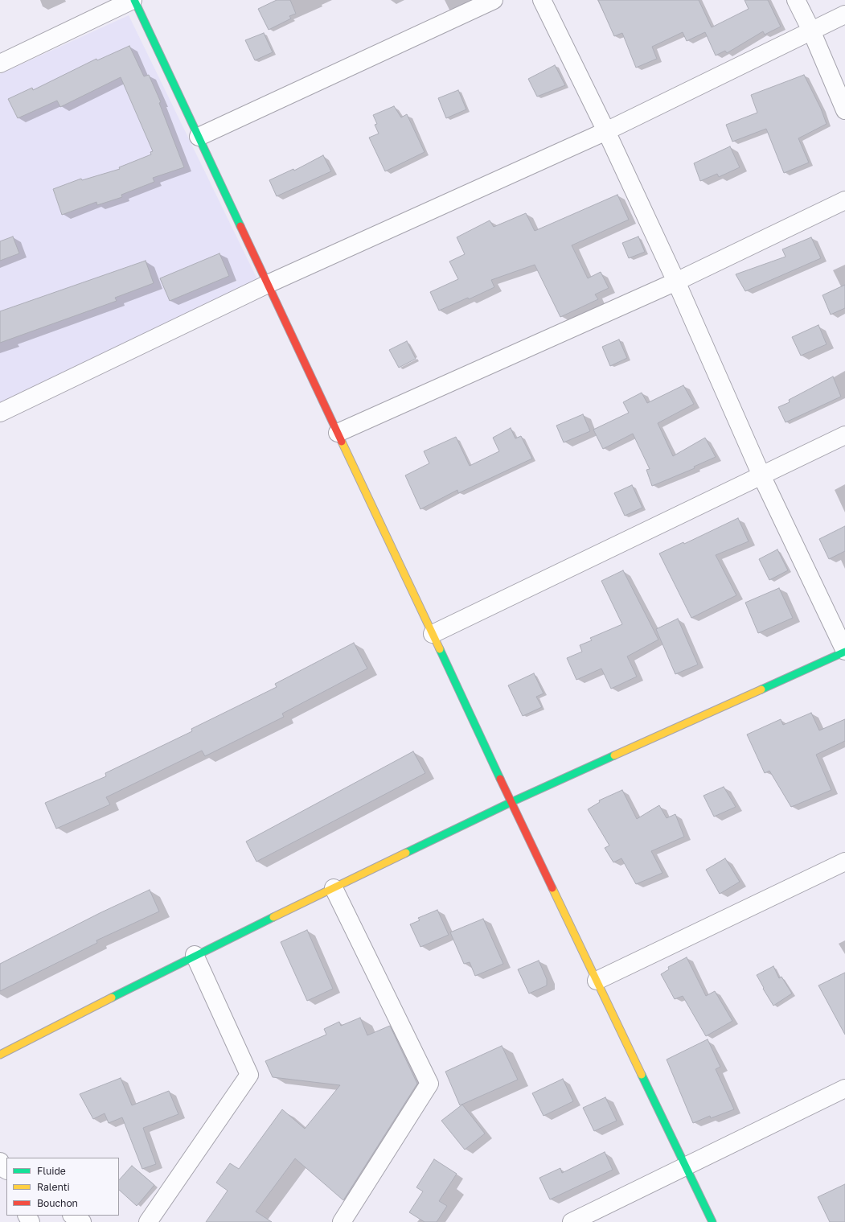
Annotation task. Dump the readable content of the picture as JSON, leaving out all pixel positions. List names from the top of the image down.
{
  "legend": ["Fluide", "Ralenti", "Bouchon"]
}
